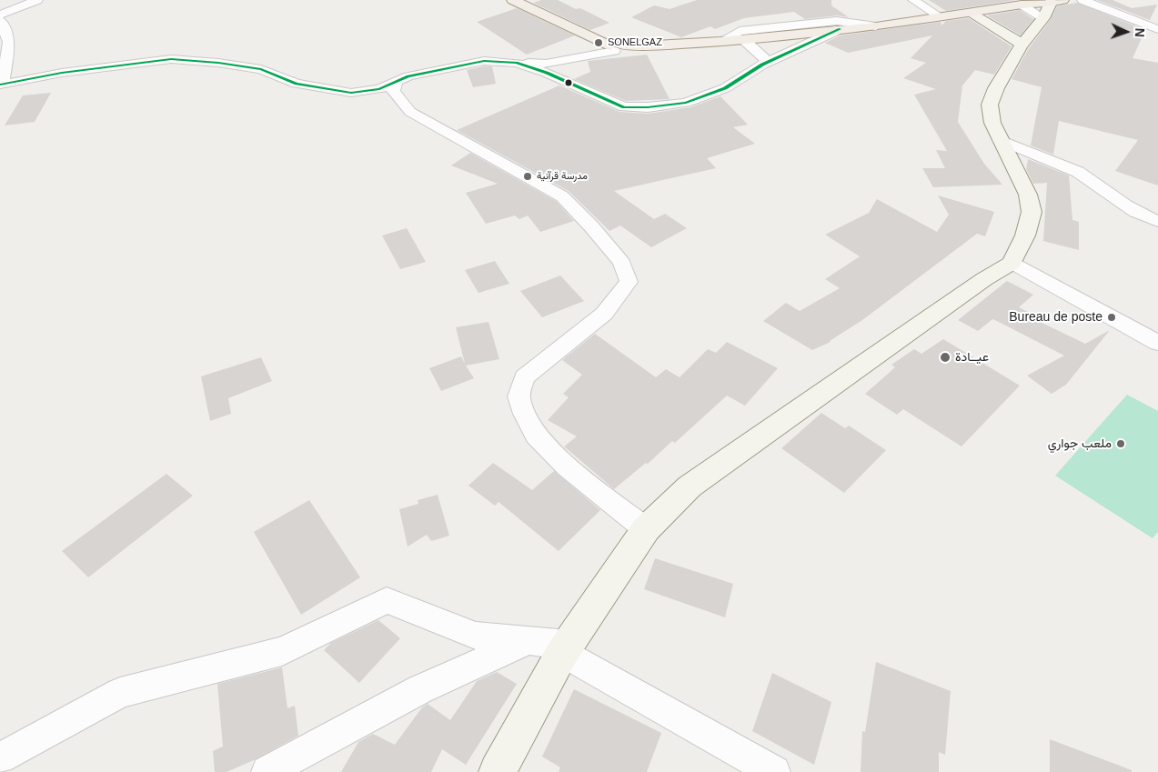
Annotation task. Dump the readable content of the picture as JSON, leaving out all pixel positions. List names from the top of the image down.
{
  "places": [
    "SONELGAZ",
    "مدرسة قرآنية",
    "Bureau de poste",
    "عيــادة",
    "ملعب جواري"
  ],
  "north": "right"
}
